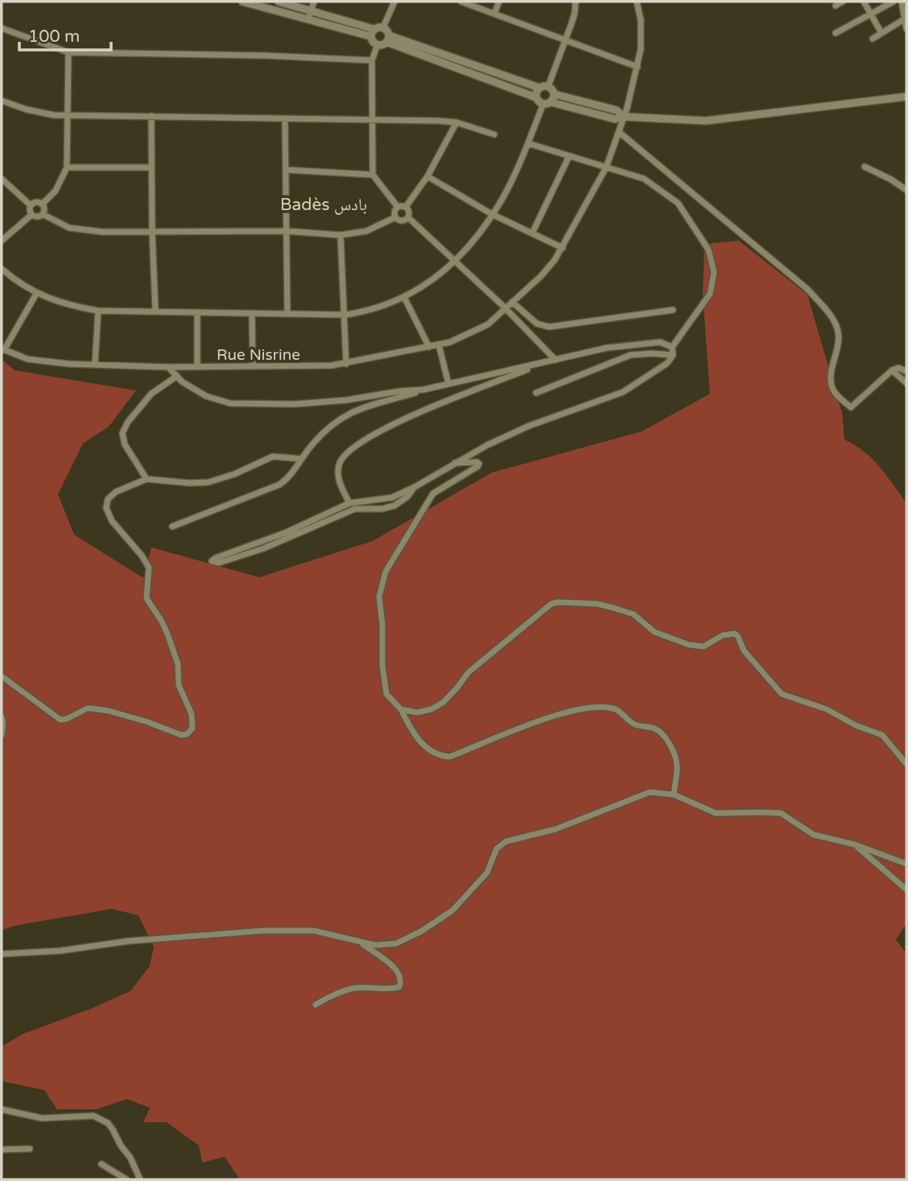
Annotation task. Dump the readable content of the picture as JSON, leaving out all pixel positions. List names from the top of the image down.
{
  "streets": {
    "street": ["Rue Nisrine"]
  },
  "districts": ["Badès بادس"],
  "scale_bar": "100 m"
}
